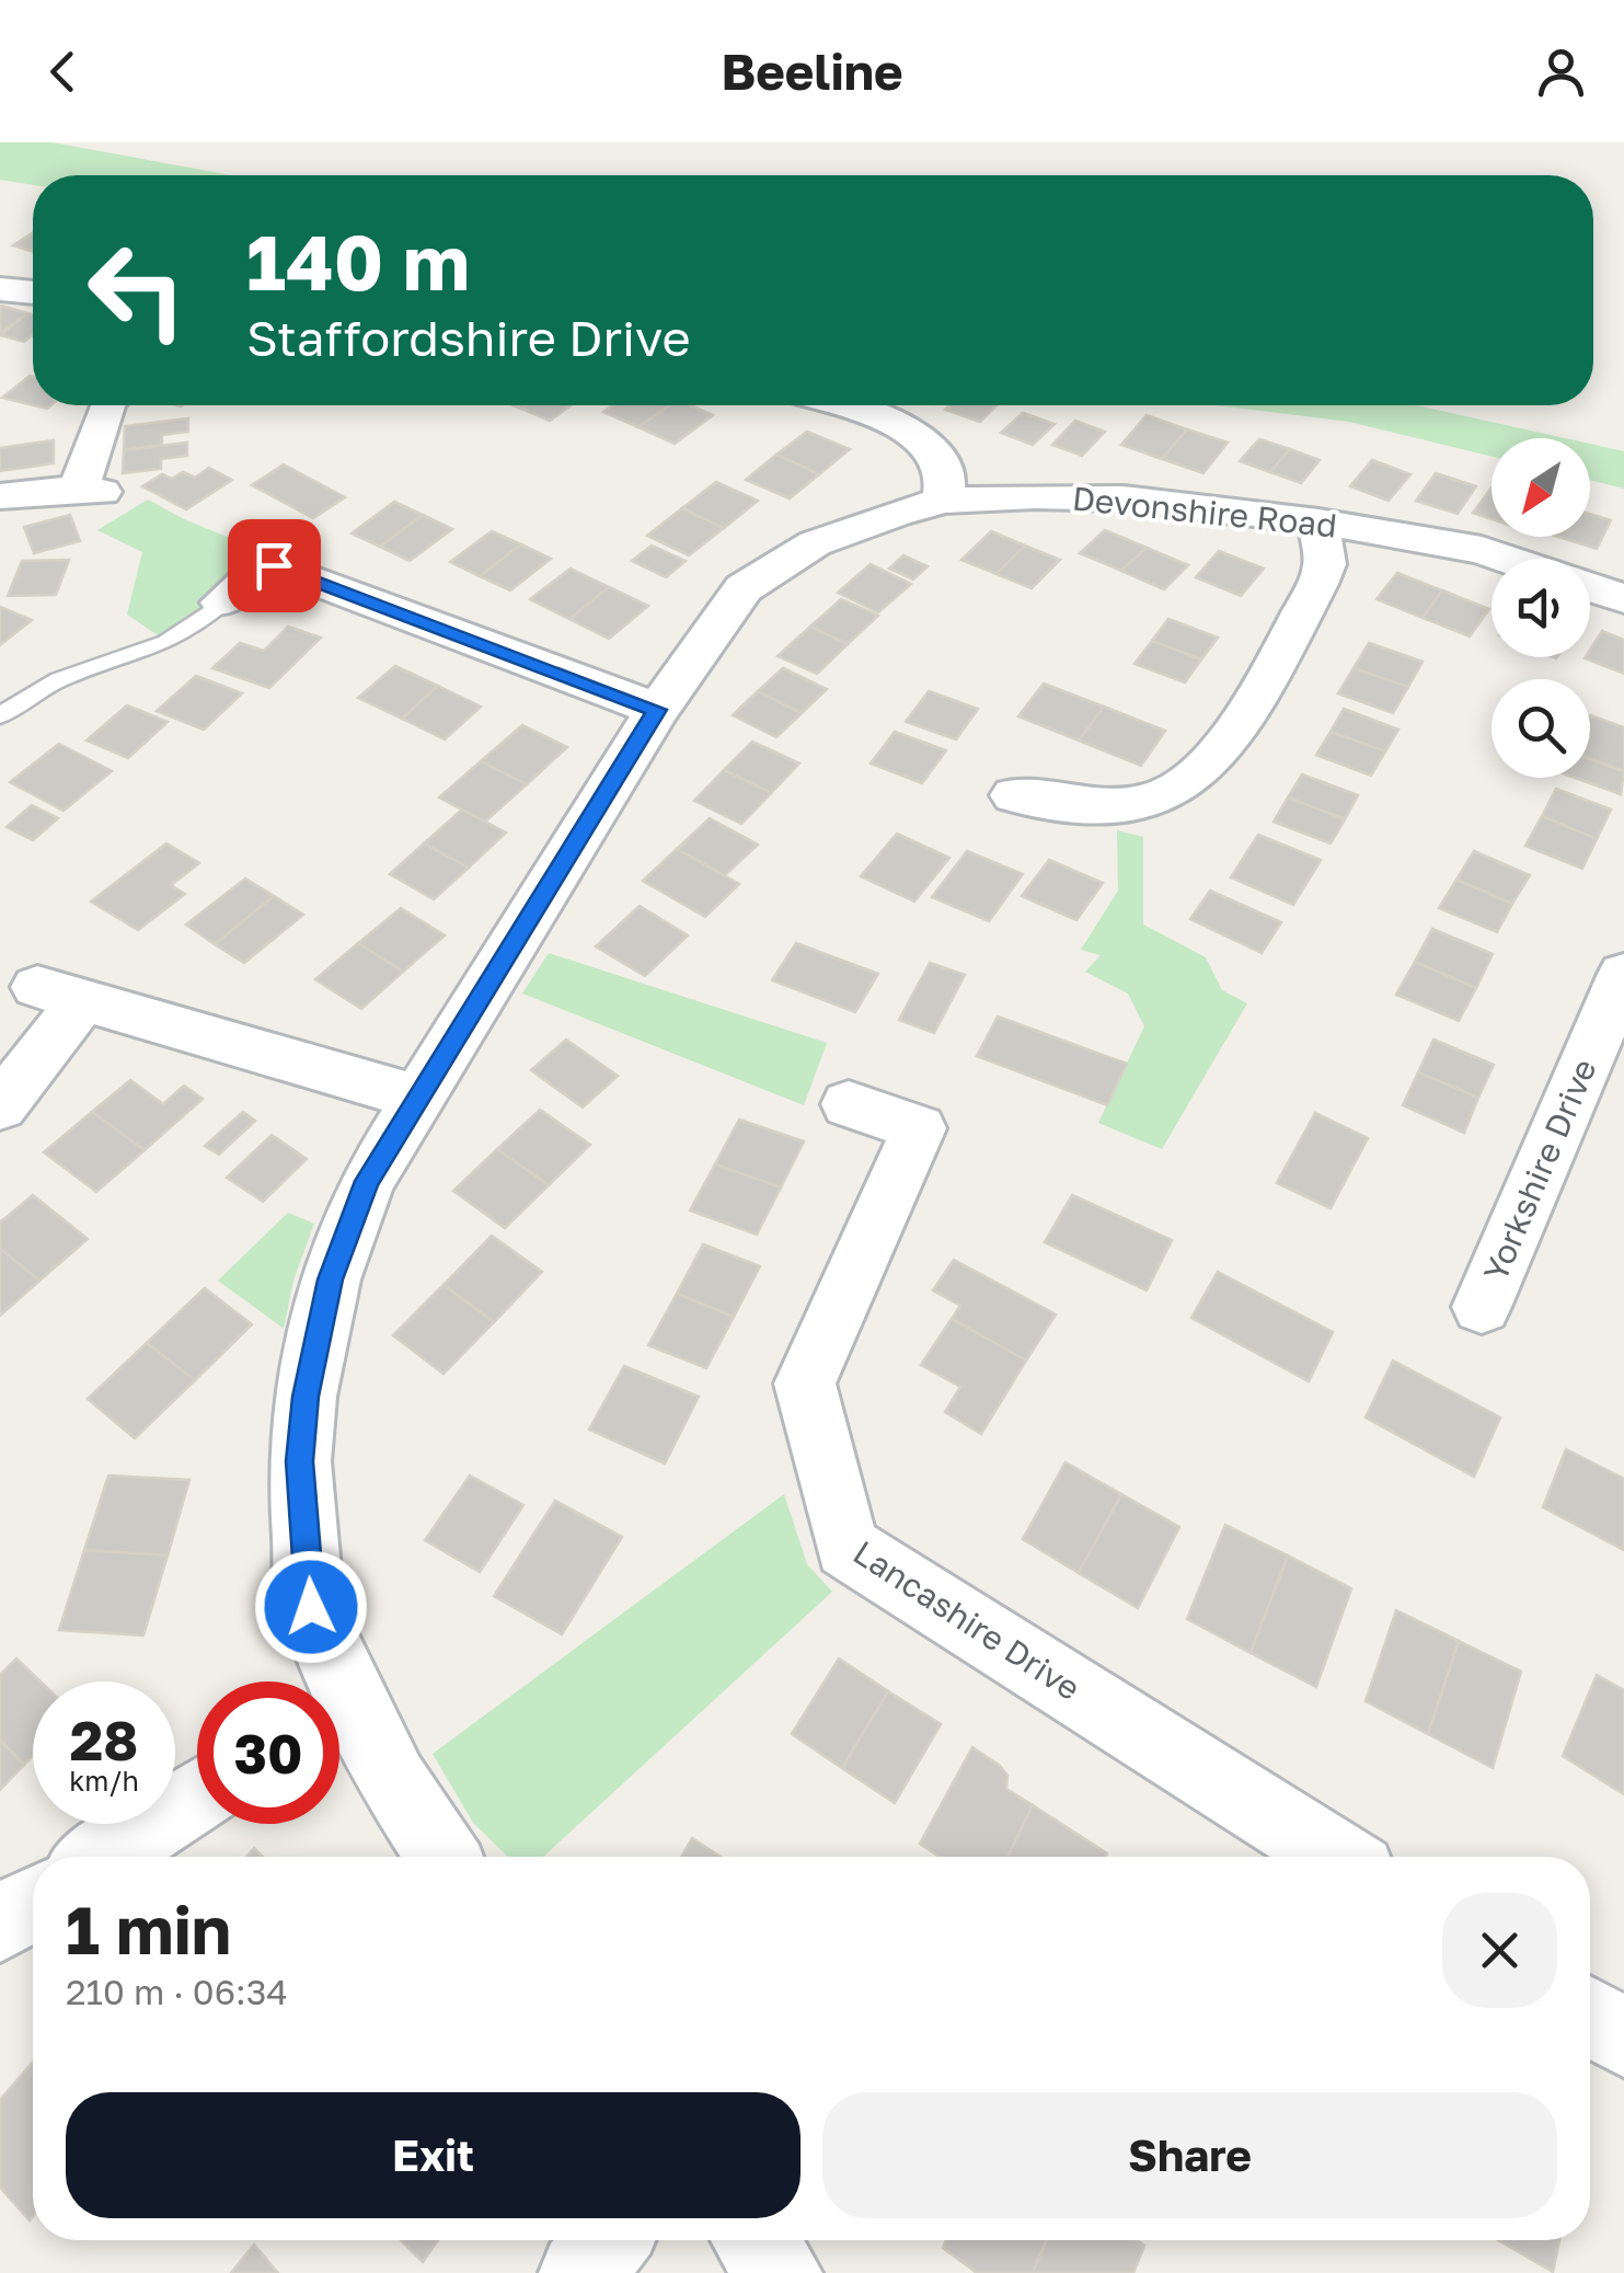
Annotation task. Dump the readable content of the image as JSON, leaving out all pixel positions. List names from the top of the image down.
{
  "streets": {
    "street": ["Devonshire Road", "Yorkshire Drive", "Lancashire Drive"]
  },
  "north": "bottom left",
  "page": {
    "header": "Beeline",
    "turn": ["140 m", "Staffordshire Drive"],
    "speed": "28 km/h",
    "limit": "30",
    "heading": ["1 min", "210 m · 06:34"],
    "buttons": ["Exit", "Share"]
  }
}
